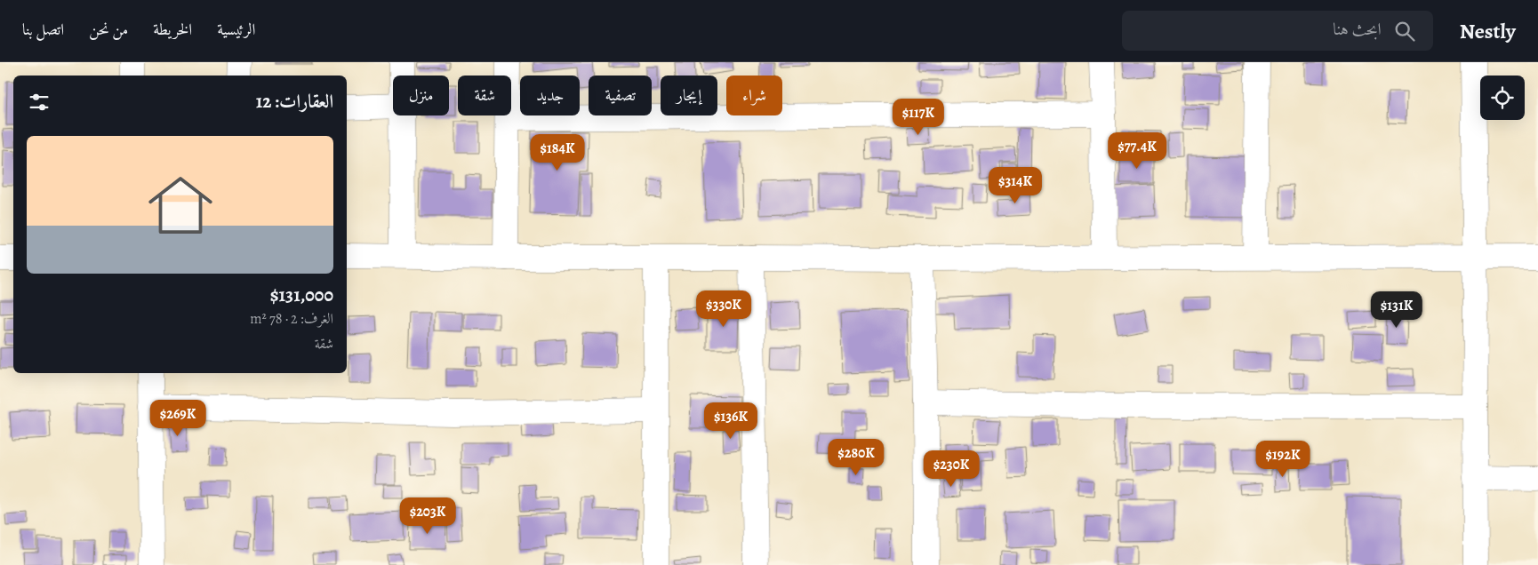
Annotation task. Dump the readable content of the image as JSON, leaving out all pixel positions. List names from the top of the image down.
{
  "page": {
    "header": "Nestly",
    "search": "ابحث هنا",
    "nav": [
      "الرئيسية",
      "الخريطة",
      "من نحن",
      "اتصل بنا"
    ],
    "chip": [
      "شراء",
      "إيجار",
      "تصفية",
      "جديد",
      "شقة",
      "منزل"
    ],
    "heading": "العقارات: 12",
    "price": [
      "$117K",
      "$77.4K",
      "$184K",
      "$314K",
      "$330K",
      "$131K",
      "$269K",
      "$136K",
      "$280K",
      "$192K",
      "$230K",
      "$203K"
    ],
    "list": [
      {
        "name": "$131,000",
        "note": "الغرف: 2 · 78 m² · شقة"
      }
    ]
  }
}
